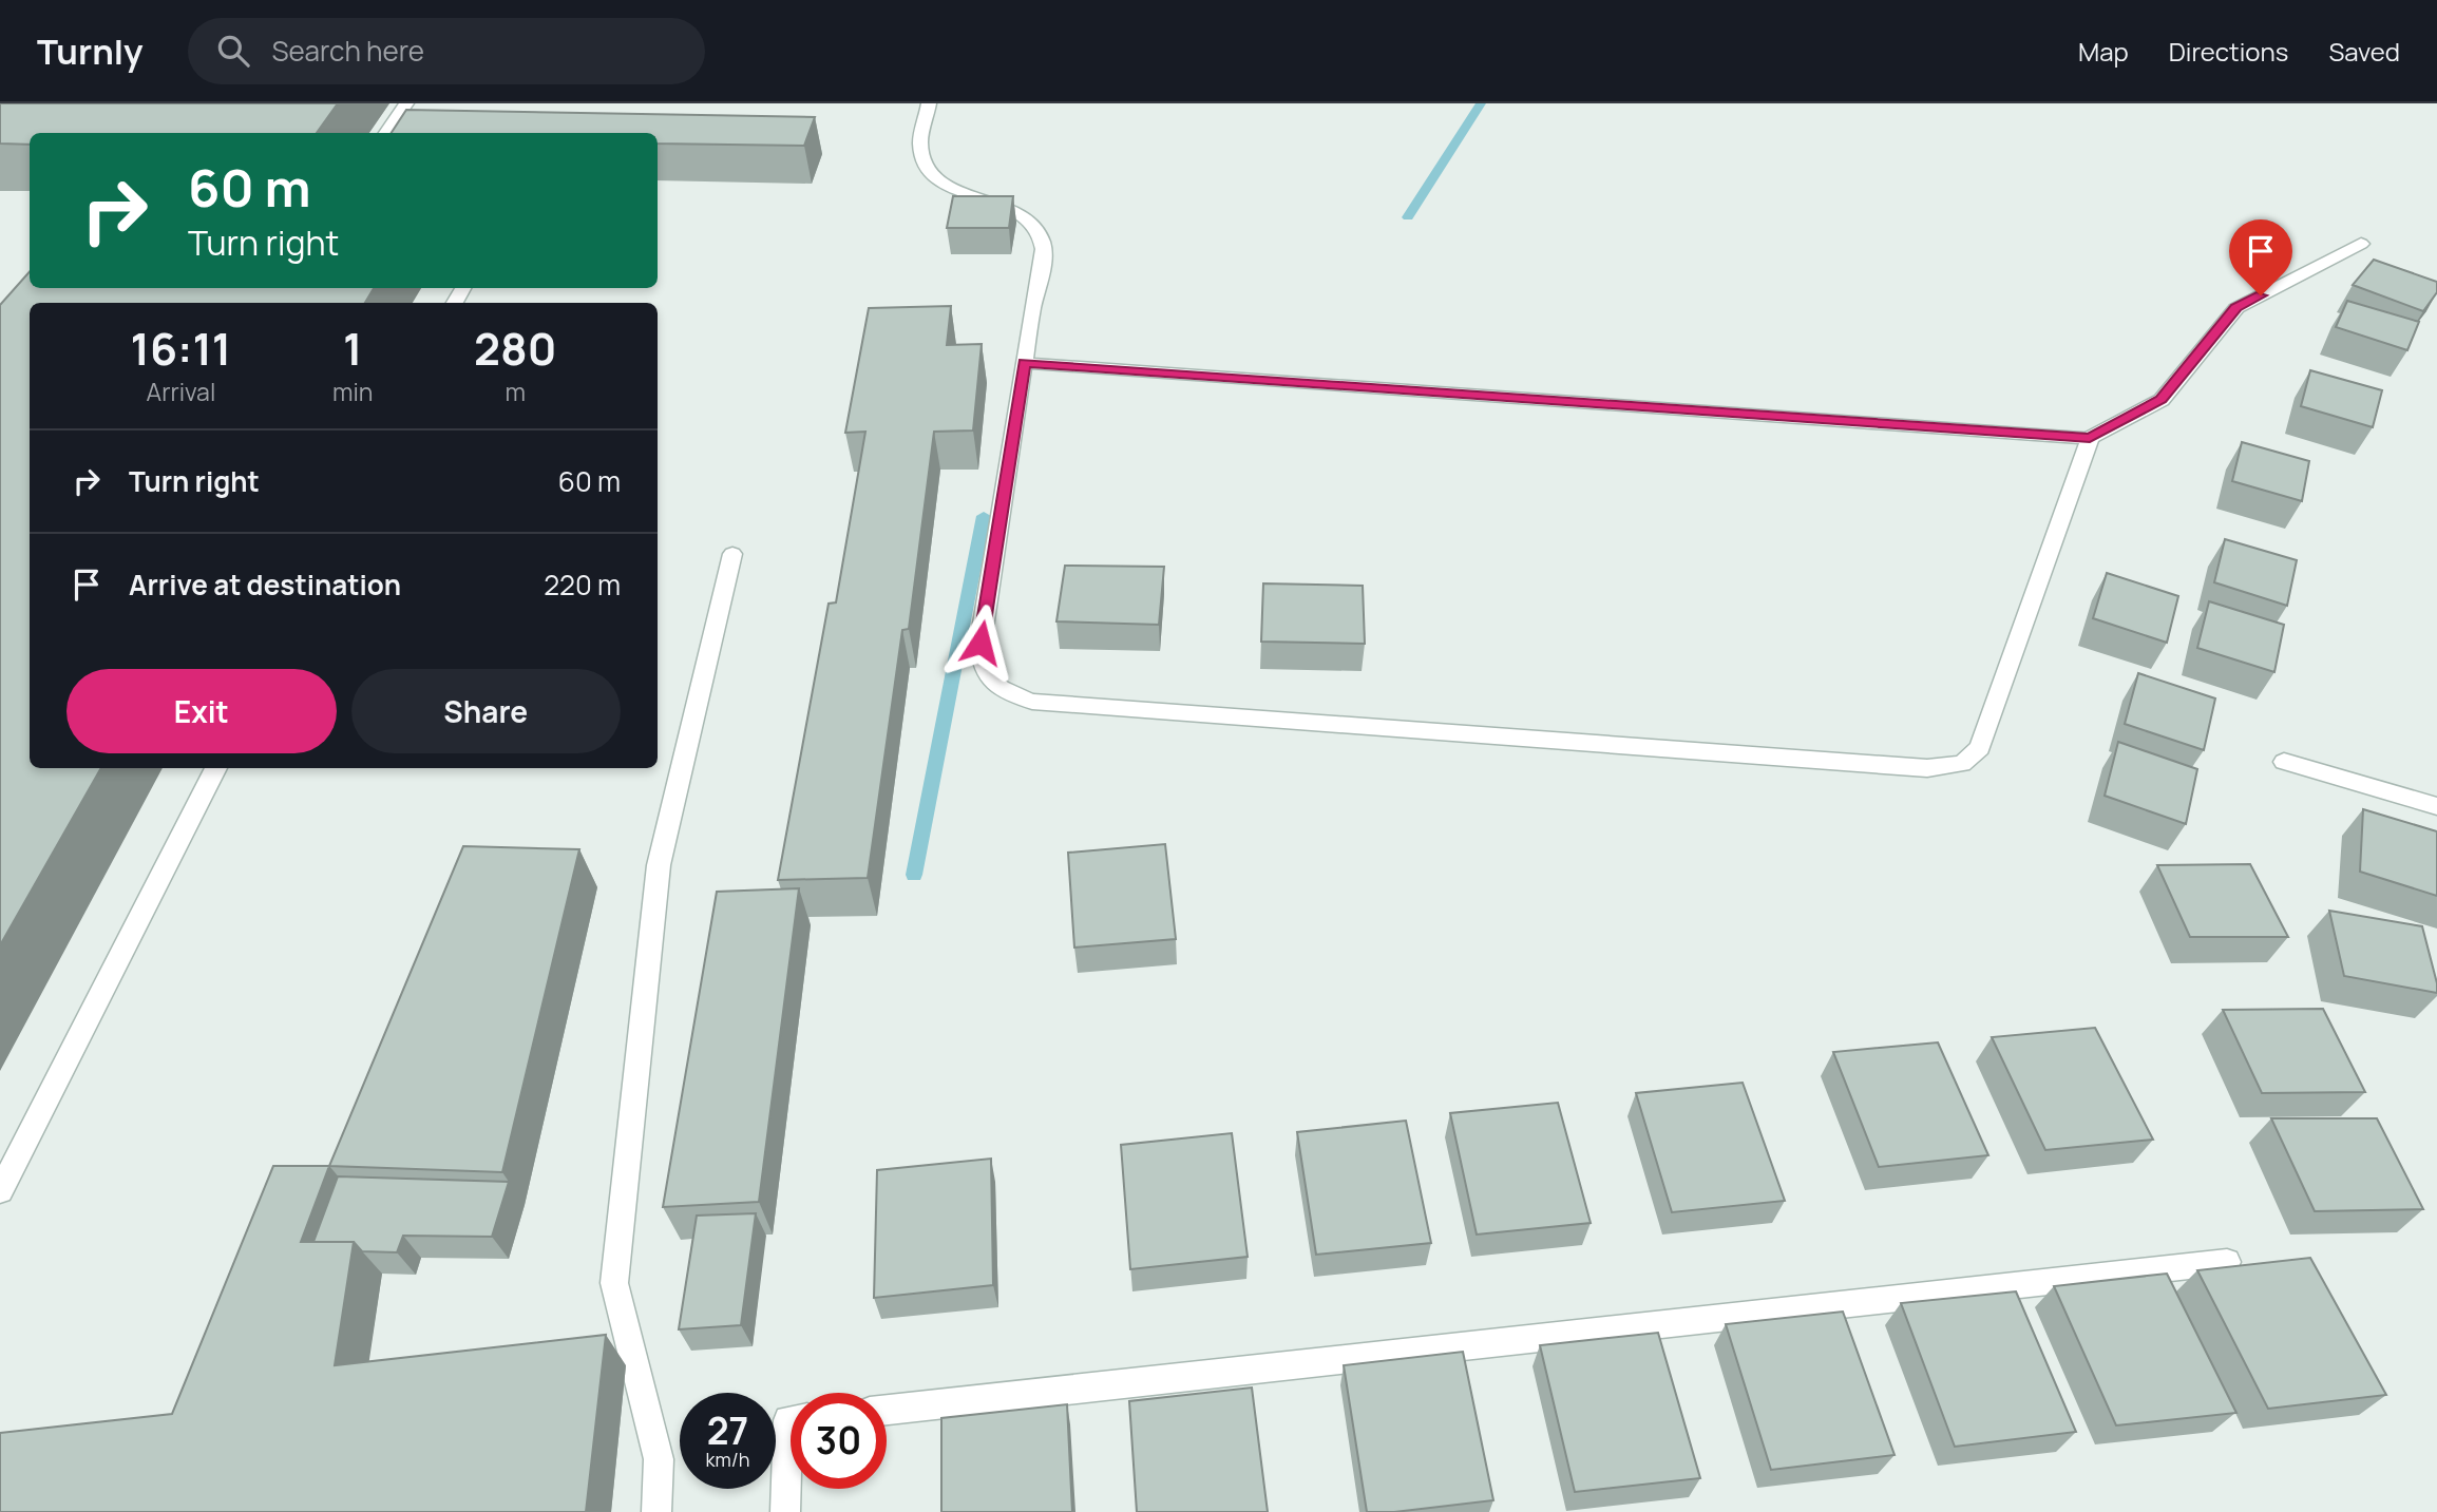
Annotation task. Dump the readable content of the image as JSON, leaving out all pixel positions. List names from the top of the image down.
{
  "page": {
    "header": "Turnly",
    "search": "Search here",
    "nav": ["Map", "Directions", "Saved"],
    "turn": ["60 m", "Turn right"],
    "eta": [
      "16:11",
      "Arrival",
      "1",
      "min",
      "280",
      "m"
    ],
    "list": [
      {
        "name": "Turn right",
        "value": "60 m"
      },
      {
        "name": "Arrive at destination",
        "value": "220 m"
      }
    ],
    "buttons": ["Exit", "Share"],
    "speed": "27 km/h",
    "limit": "30"
  }
}
